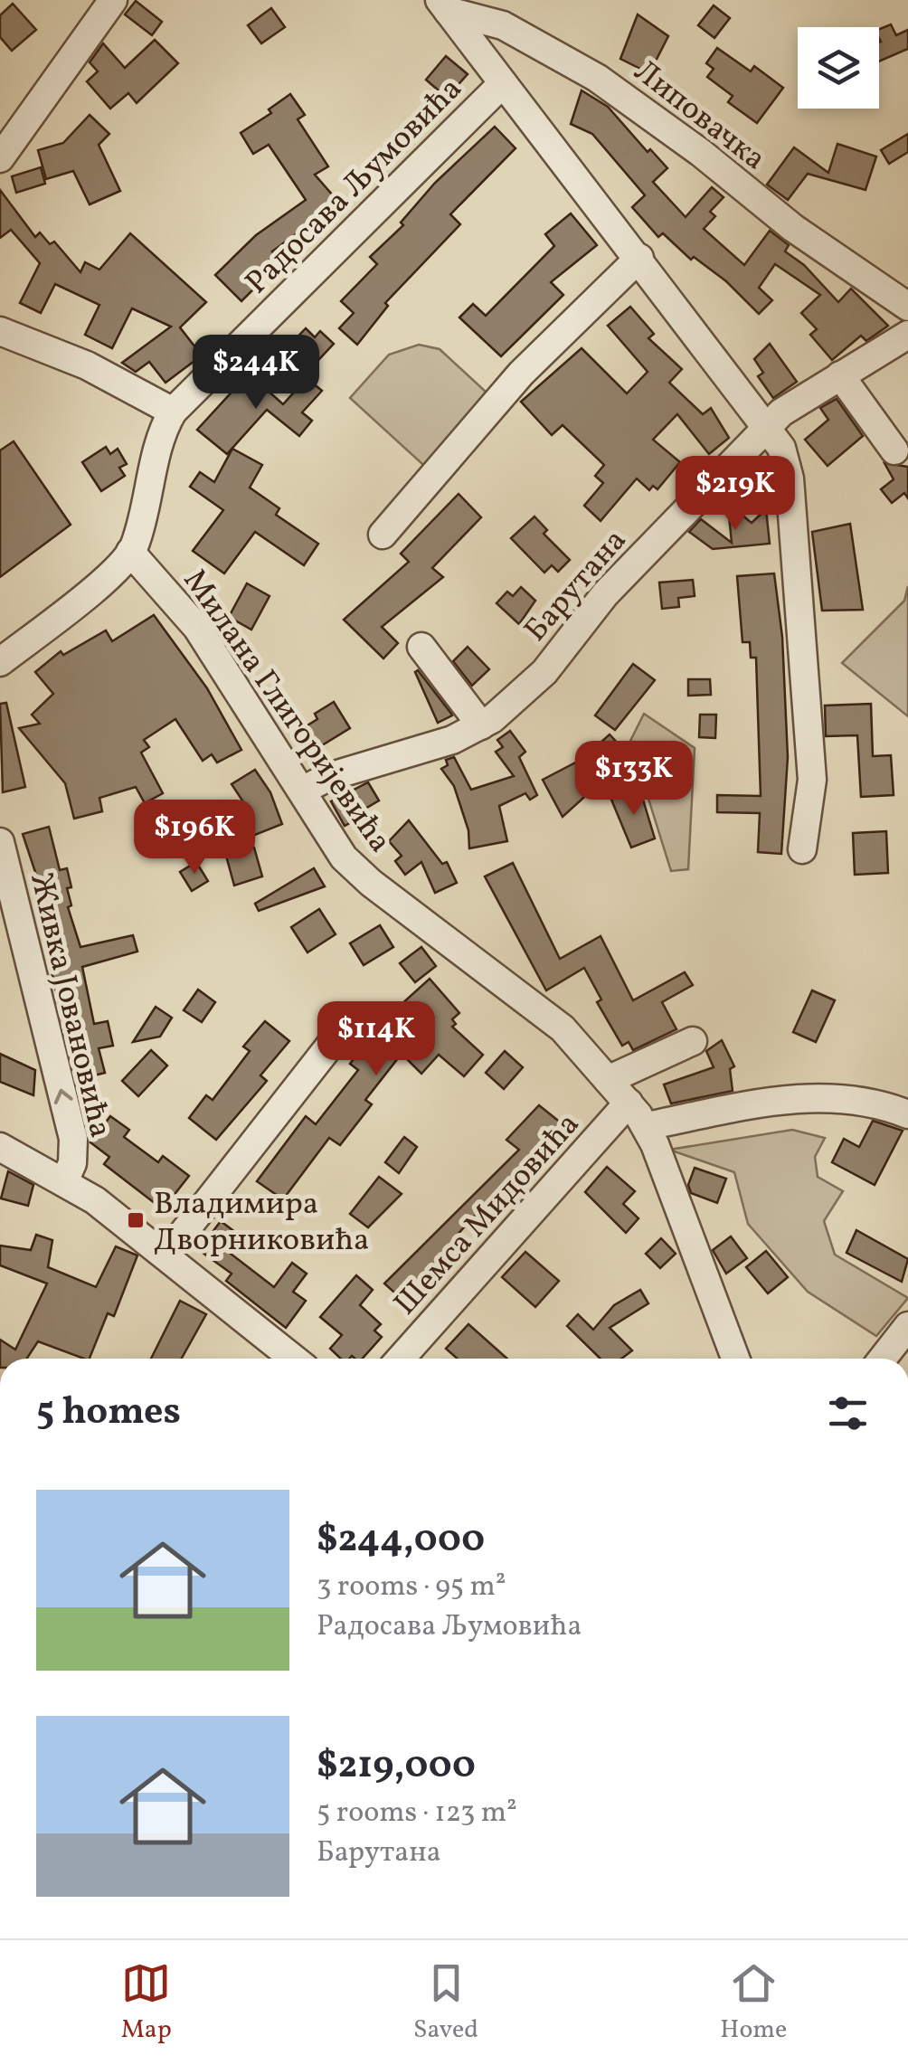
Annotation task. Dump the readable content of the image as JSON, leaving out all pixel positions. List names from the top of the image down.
{
  "streets": {
    "street": [
      "Липовачка",
      "Радосава Љумовића",
      "Барутана",
      "Милана Глигоријевића",
      "Живка Јовановића",
      "Шемса Мидовића"
    ]
  },
  "crossings": [
    ["Радосава Љумовића", "Милана Глигоријевића"],
    ["Барутана", "Милана Глигоријевића"],
    ["Милана Глигоријевића", "Шемса Мидовића"]
  ],
  "one_way": ["Живка Јовановића"],
  "places": {
    "transit": ["Владимира Дворниковића"]
  },
  "page": {
    "price": [
      "$244K",
      "$219K",
      "$133K",
      "$196K",
      "$114K"
    ],
    "heading": "5 homes",
    "list": [
      {
        "name": "$244,000",
        "note": "3 rooms · 95 m² · Радосава Љумовића"
      },
      {
        "name": "$219,000",
        "note": "5 rooms · 123 m² · Барутана"
      }
    ],
    "tabs": ["Map", "Saved", "Home"]
  }
}
